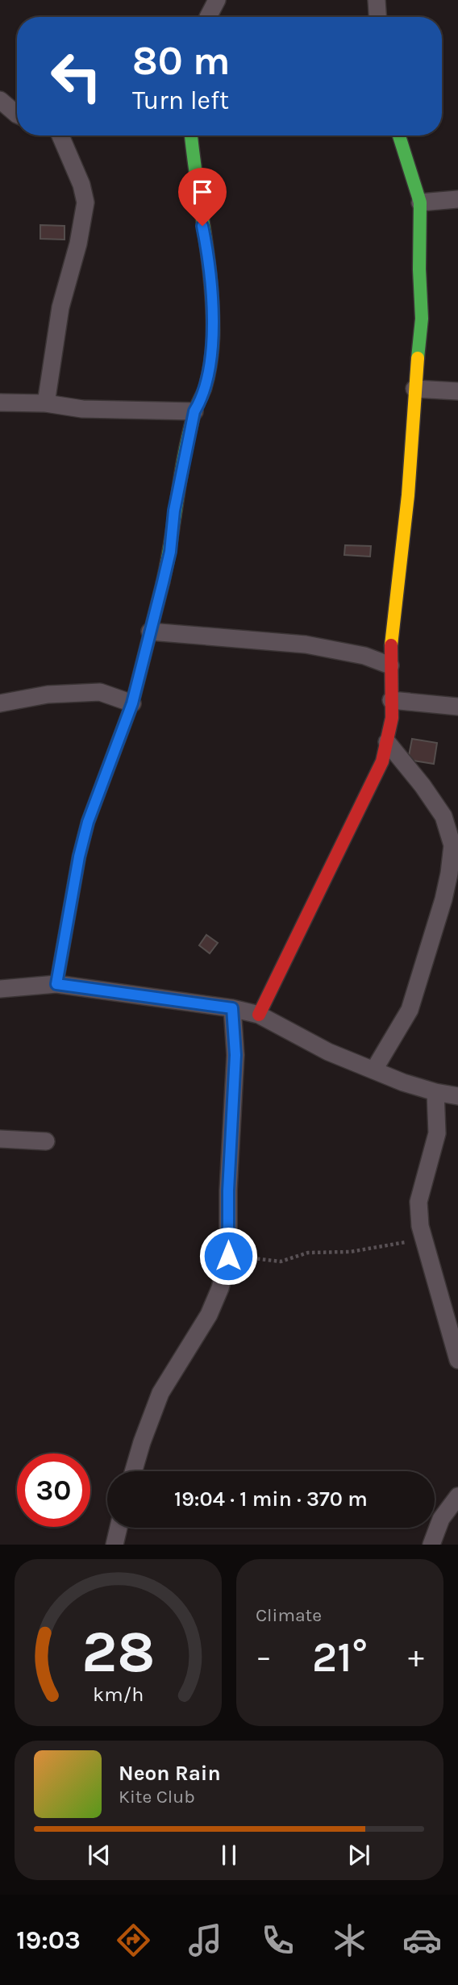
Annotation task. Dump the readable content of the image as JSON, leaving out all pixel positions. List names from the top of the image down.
{
  "page": {
    "turn": ["80 m", "Turn left"],
    "limit": "30",
    "trip": "19:04 · 1 min · 370 m",
    "tile": "Climate",
    "heat": ["−", "21°", "+"],
    "song": ["Neon Rain", "Kite Club"],
    "tabs": "19:03",
    "gauge": ["28", "km/h"]
  }
}
